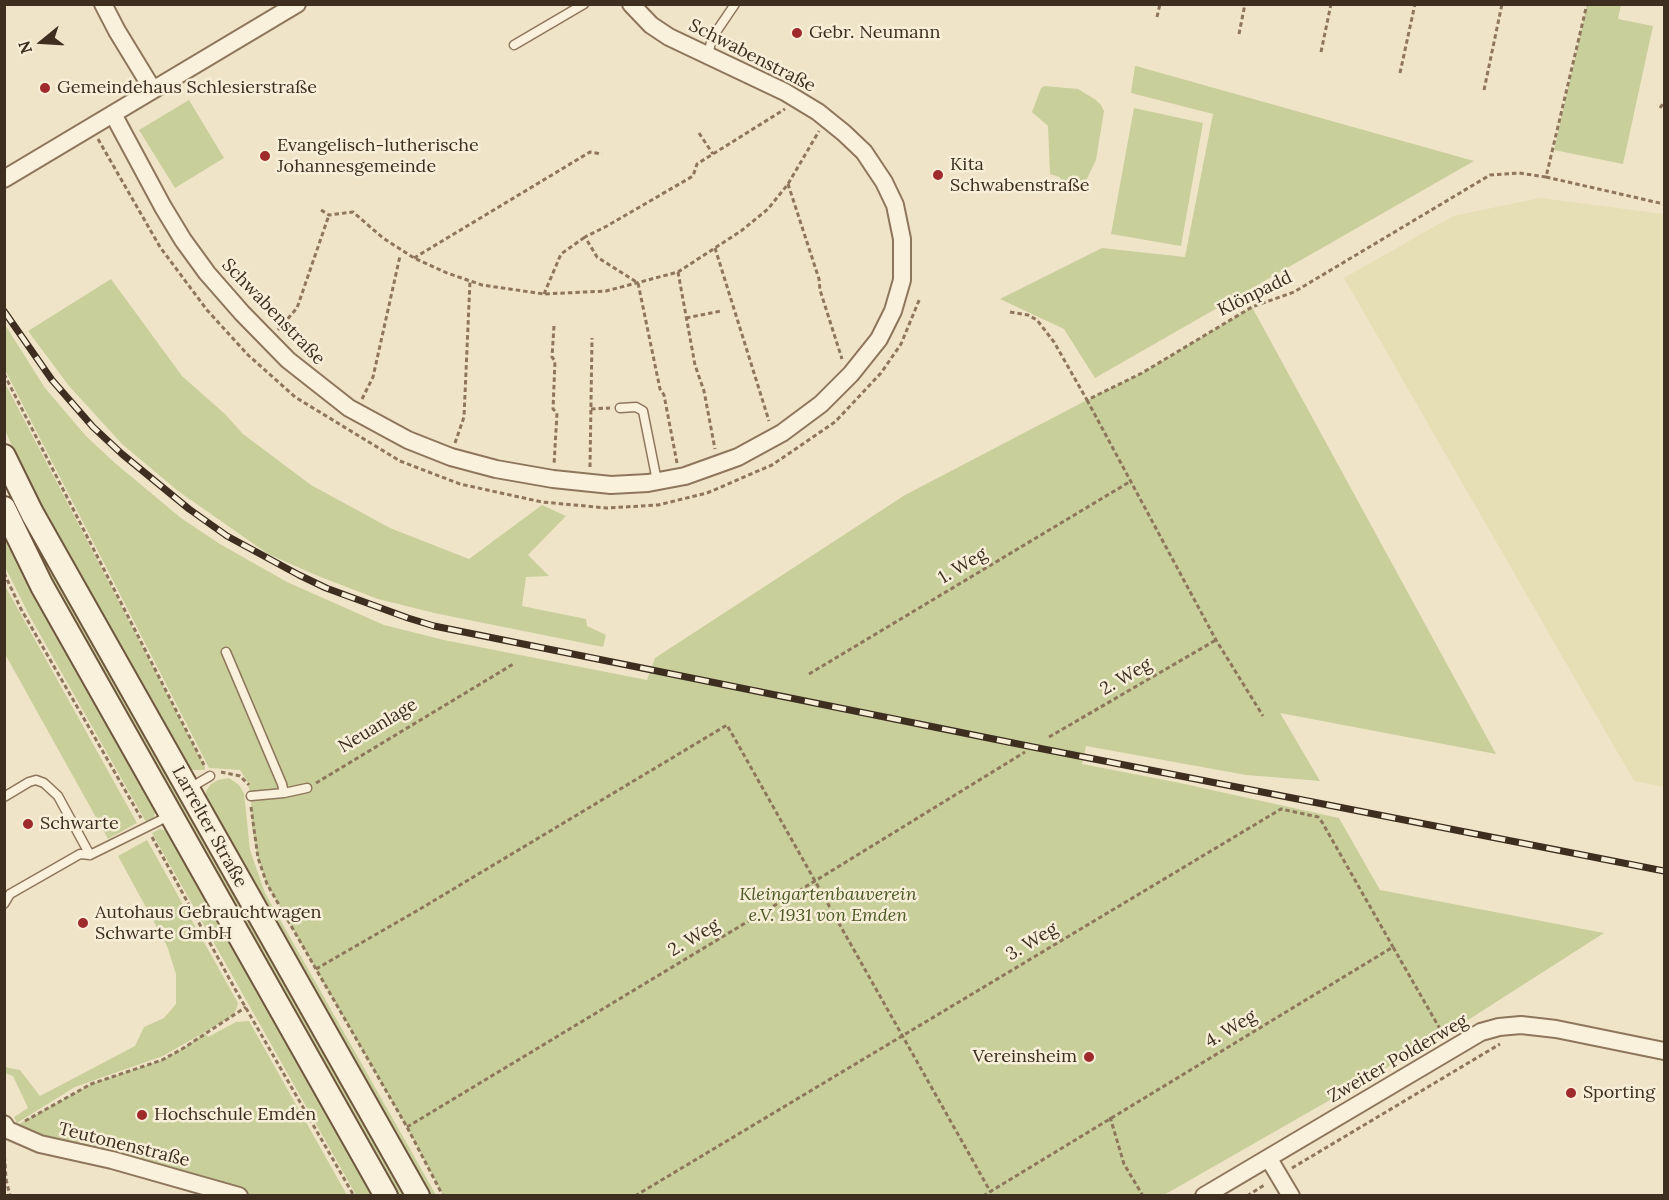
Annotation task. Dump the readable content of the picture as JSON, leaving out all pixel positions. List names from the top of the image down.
{
  "streets": {
    "street": [
      "Schwabenstraße",
      "Larrelter Straße",
      "Zweiter Polderweg",
      "Teutonenstraße"
    ],
    "path": [
      "Klönpadd",
      "1. Weg",
      "2. Weg",
      "Neuanlage",
      "3. Weg",
      "4. Weg"
    ]
  },
  "crossings": [
    ["3. Weg", "4. Weg"]
  ],
  "parks": ["Kleingartenbauverein e.V. 1931 von Emden"],
  "places": [
    "Gebr. Neumann",
    "Gemeindehaus Schlesierstraße",
    "Evangelisch-lutherische Johannesgemeinde",
    "Kita Schwabenstraße",
    "Schwarte",
    "Autohaus Gebrauchtwagen Schwarte GmbH",
    "Vereinsheim",
    "Sporting",
    "Hochschule Emden"
  ],
  "north": "left"
}
